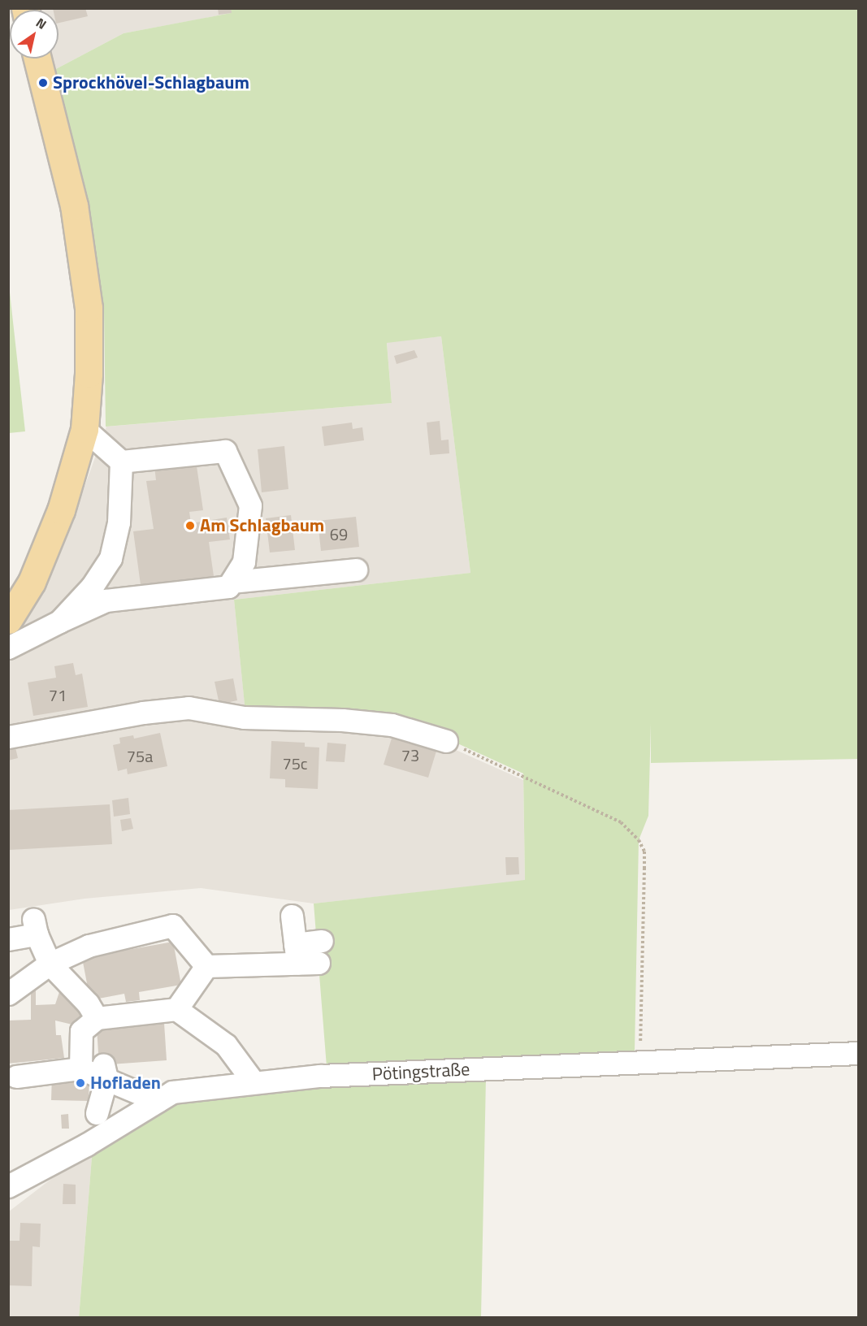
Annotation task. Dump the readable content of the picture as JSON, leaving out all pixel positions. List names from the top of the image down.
{
  "streets": {
    "street": ["Pötingstraße"]
  },
  "places": ["Sprockhövel-Schlagbaum", "Am Schlagbaum", "Hofladen"],
  "house_numbers": [
    "69",
    "71",
    "73",
    "75a",
    "75c"
  ],
  "north": "top right"
}
